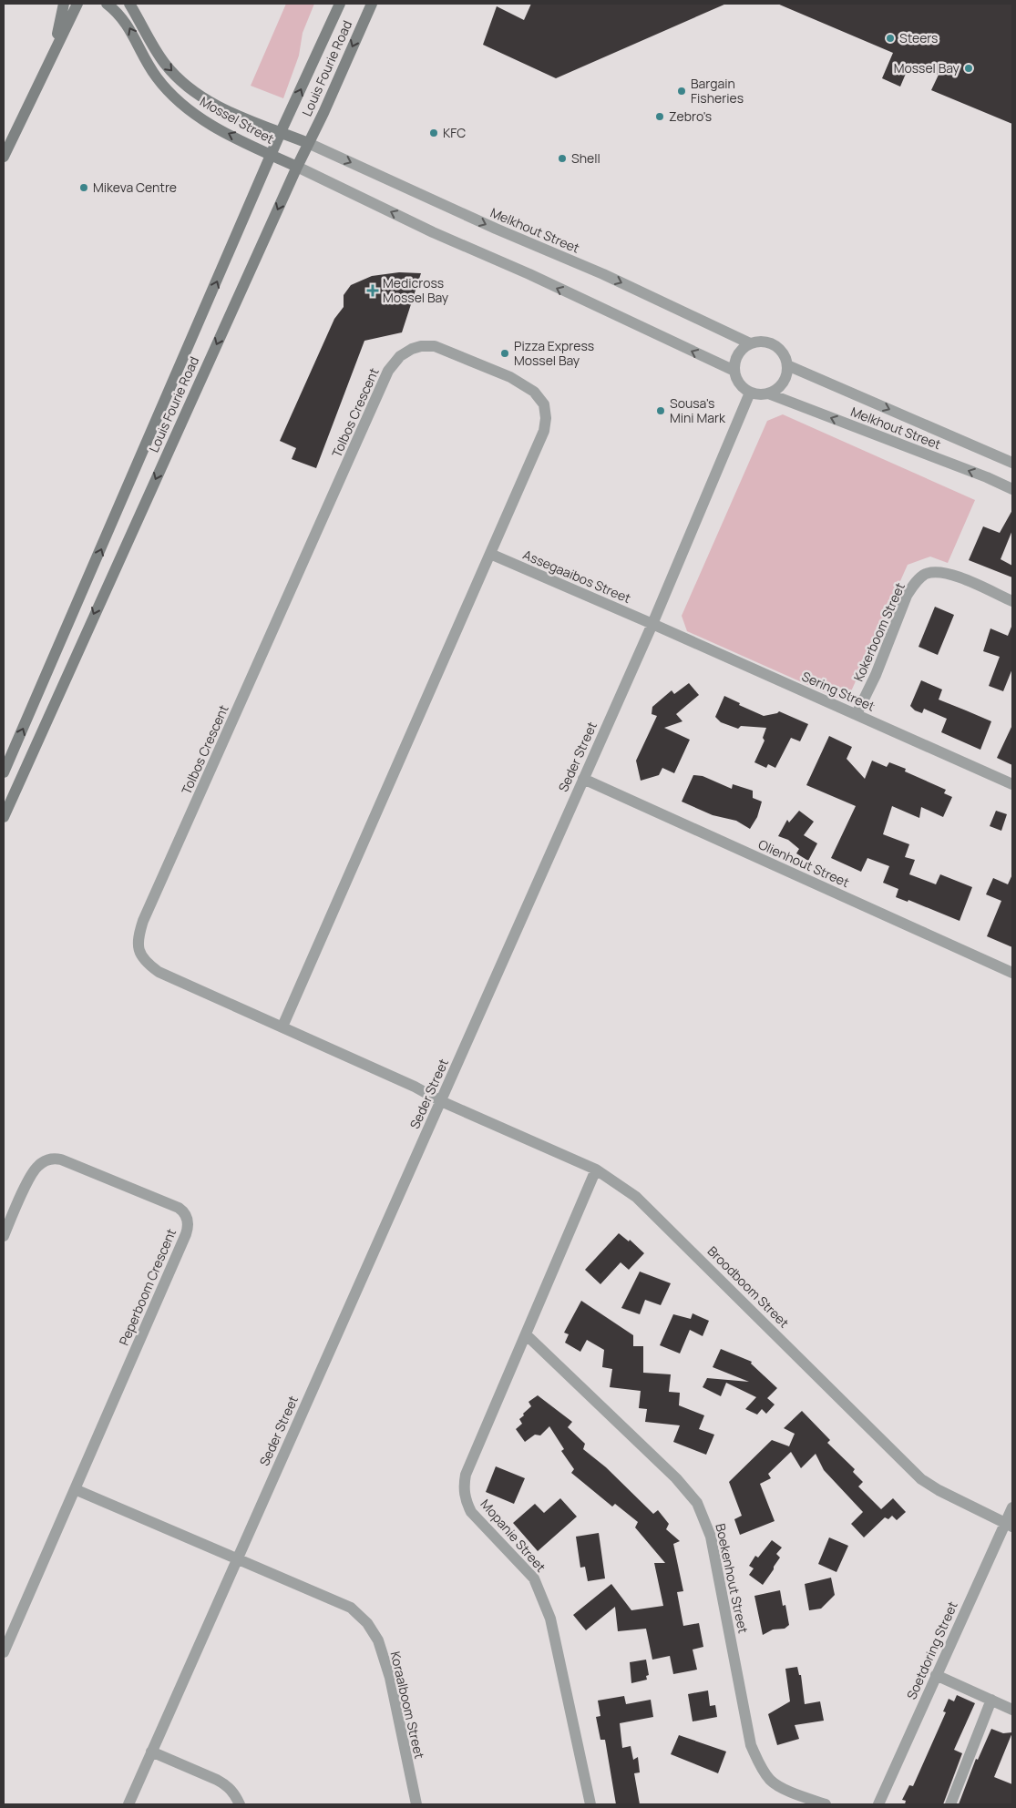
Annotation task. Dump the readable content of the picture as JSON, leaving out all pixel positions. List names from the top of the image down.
{
  "streets": {
    "main road": ["Louis Fourie Road", "Mossel Street"],
    "street": [
      "Melkhout Street",
      "Tolbos Crescent",
      "Assegaaibos Street",
      "Kokerboom Street",
      "Sering Street",
      "Seder Street",
      "Olienhout Street",
      "Peperboom Crescent",
      "Broodboom Street",
      "Mopanie Street",
      "Boekenhout Street",
      "Soetdoring Street",
      "Koraalboom Street"
    ]
  },
  "crossings": [
    ["Louis Fourie Road", "Mossel Street"],
    ["Louis Fourie Road", "Melkhout Street"],
    ["Mossel Street", "Melkhout Street"],
    ["Melkhout Street", "Seder Street"],
    ["Tolbos Crescent", "Assegaaibos Street"],
    ["Tolbos Crescent", "Seder Street"],
    ["Tolbos Crescent", "Broodboom Street"],
    ["Assegaaibos Street", "Sering Street"],
    ["Assegaaibos Street", "Seder Street"],
    ["Kokerboom Street", "Sering Street"],
    ["Sering Street", "Seder Street"],
    ["Seder Street", "Olienhout Street"],
    ["Seder Street", "Broodboom Street"],
    ["Seder Street", "Koraalboom Street"],
    ["Broodboom Street", "Mopanie Street"],
    ["Broodboom Street", "Soetdoring Street"],
    ["Mopanie Street", "Boekenhout Street"]
  ],
  "places": {
    "other": [
      "Steers",
      "Mossel Bay",
      "Bargain Fisheries",
      "Zebro's",
      "KFC",
      "Shell",
      "Mikeva Centre",
      "Pizza Express Mossel Bay",
      "Sousa's Mini Mark"
    ],
    "health": ["Medicross Mossel Bay"]
  }
}
